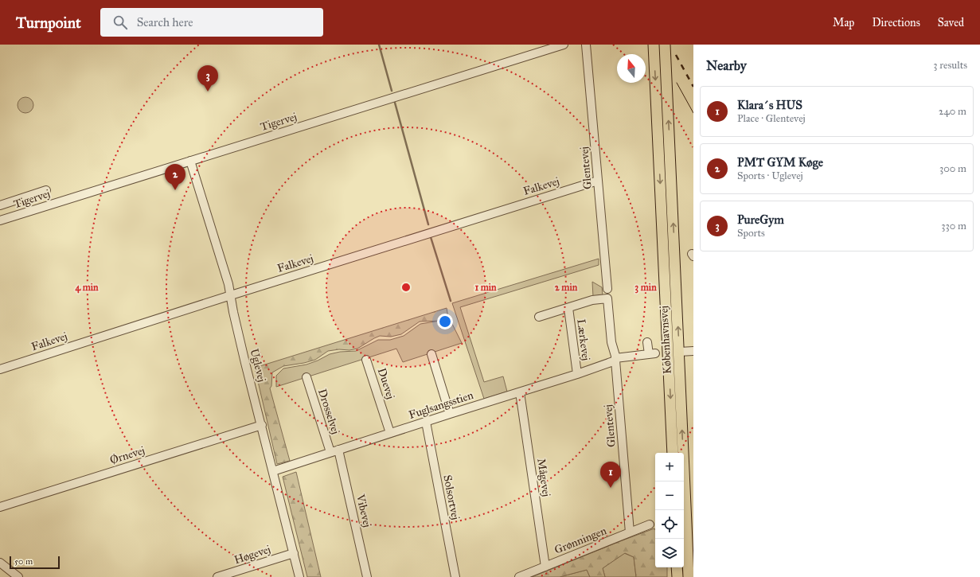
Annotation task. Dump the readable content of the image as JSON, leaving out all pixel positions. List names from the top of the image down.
{
  "streets": {
    "main road": ["Københavnsvej"],
    "street": [
      "Tigervej",
      "Glentevej",
      "Falkevej",
      "Lærkevej",
      "Uglevej",
      "Duevej",
      "Fuglsangsstien",
      "Drosselvej",
      "Ørnevej",
      "Mågevej",
      "Solsortvej",
      "Vibevej",
      "Grønningen",
      "Høgevej"
    ]
  },
  "crossings": [
    ["Tigervej", "Uglevej"],
    ["Glentevej", "Falkevej"],
    ["Glentevej", "Lærkevej"],
    ["Glentevej", "Fuglsangsstien"],
    ["Glentevej", "Grønningen"],
    ["Falkevej", "Uglevej"],
    ["Lærkevej", "Fuglsangsstien"],
    ["Uglevej", "Fuglsangsstien"],
    ["Uglevej", "Ørnevej"],
    ["Uglevej", "Høgevej"],
    ["Duevej", "Fuglsangsstien"],
    ["Fuglsangsstien", "Drosselvej"],
    ["Fuglsangsstien", "Mågevej"],
    ["Fuglsangsstien", "Solsortvej"],
    ["Fuglsangsstien", "Vibevej"],
    ["Mågevej", "Grønningen"]
  ],
  "scale_bar": "50 m",
  "north": "top",
  "page": {
    "header": "Turnpoint",
    "search": "Search here",
    "nav": ["Map", "Directions", "Saved"],
    "heading": ["Nearby", "3 results"],
    "pins": ["3", "2", "1"],
    "list": [
      {
        "mark": "1",
        "name": "Klara´s HUS",
        "note": "Place · Glentevej",
        "value": "240 m"
      },
      {
        "mark": "2",
        "name": "PMT GYM Køge",
        "note": "Sports · Uglevej",
        "value": "300 m"
      },
      {
        "mark": "3",
        "name": "PureGym",
        "note": "Sports",
        "value": "330 m"
      }
    ],
    "map_buttons": ["+", "−"],
    "scale": "50 m"
  },
  "rings": [
    "1 min",
    "2 min",
    "3 min",
    "4 min"
  ]
}
